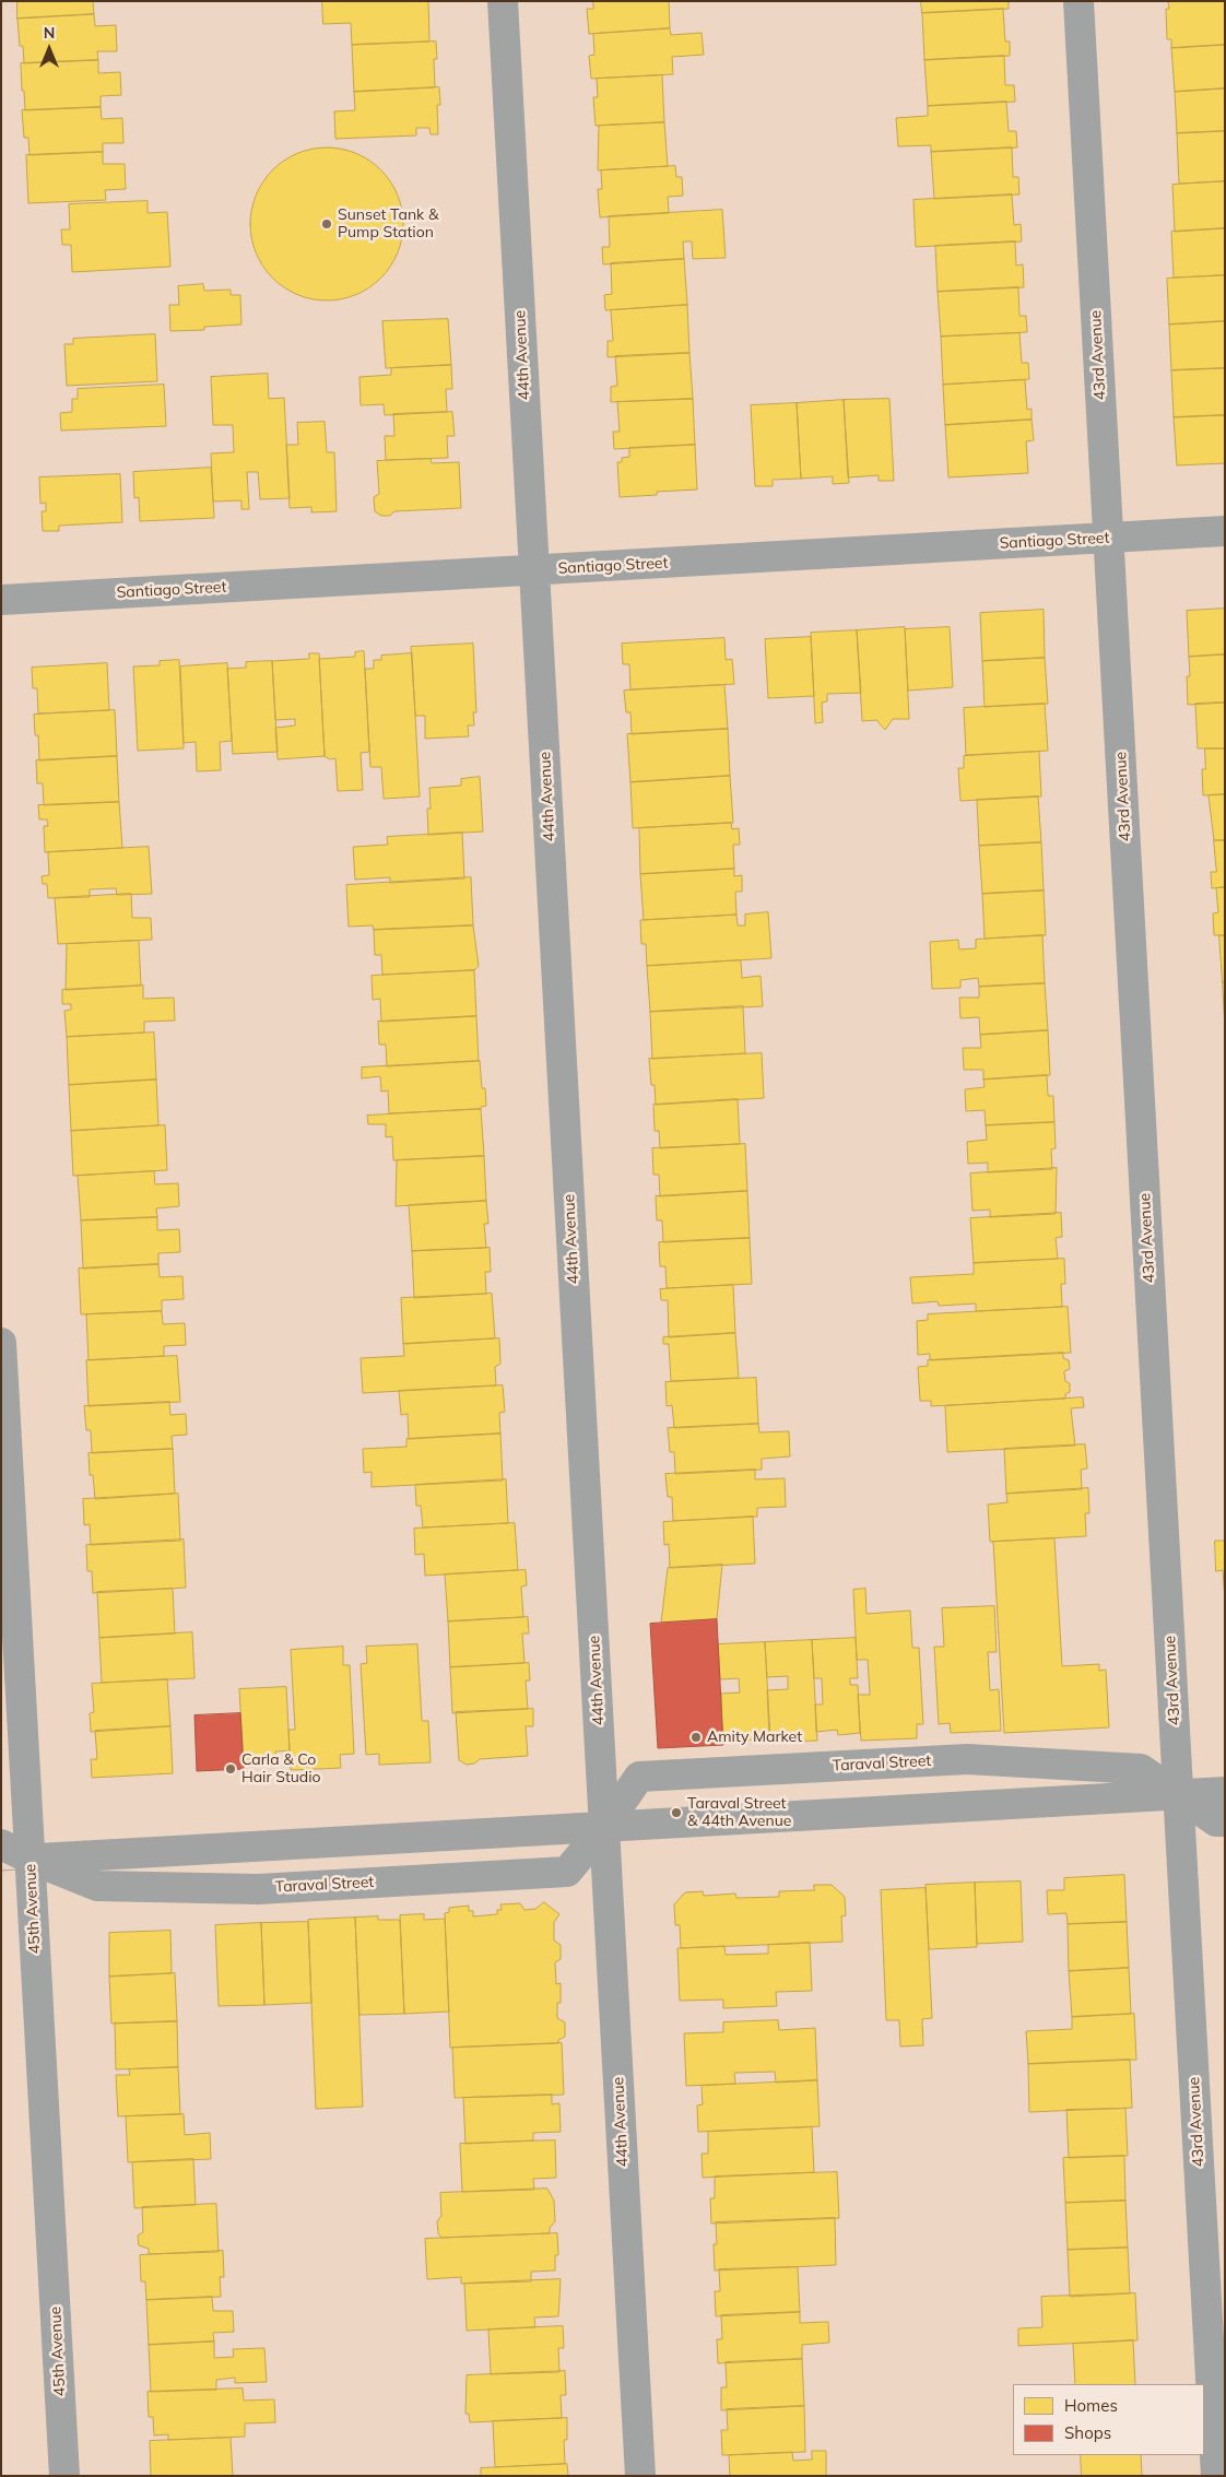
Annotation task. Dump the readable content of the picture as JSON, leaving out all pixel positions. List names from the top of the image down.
{
  "streets": {
    "street": [
      "44th Avenue",
      "43rd Avenue",
      "Santiago Street",
      "Taraval Street",
      "45th Avenue"
    ]
  },
  "crossings": [
    ["44th Avenue", "Santiago Street"],
    ["44th Avenue", "Taraval Street"],
    ["43rd Avenue", "Santiago Street"],
    ["43rd Avenue", "Taraval Street"],
    ["Taraval Street", "45th Avenue"]
  ],
  "places": [
    "Sunset Tank & Pump Station",
    "Amity Market",
    "Carla & Co Hair Studio",
    "Taraval Street & 44th Avenue"
  ],
  "legend": ["Homes", "Shops"],
  "north": "top"
}
